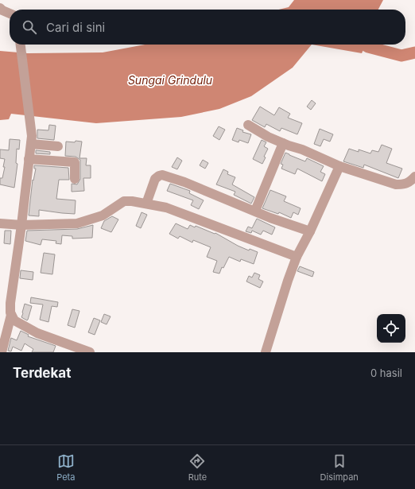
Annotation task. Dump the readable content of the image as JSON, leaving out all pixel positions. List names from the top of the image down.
{
  "water": ["Sungai Grindulu"],
  "page": {
    "search": "Cari di sini",
    "heading": ["Terdekat", "0 hasil"],
    "nav": ["Peta", "Rute", "Disimpan"]
  }
}
